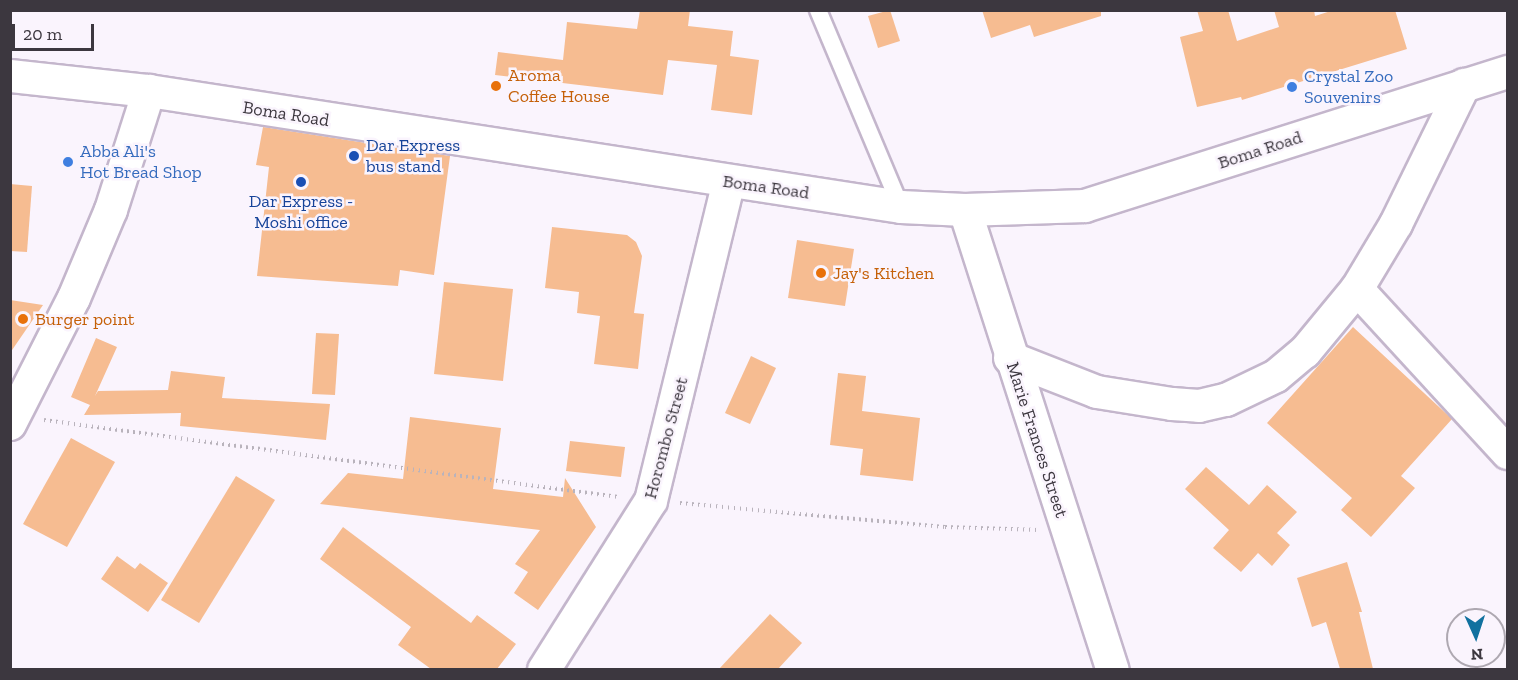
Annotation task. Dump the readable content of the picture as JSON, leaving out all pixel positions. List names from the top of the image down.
{
  "streets": {
    "street": ["Boma Road", "Horombo Street", "Marie Frances Street"]
  },
  "crossings": [
    ["Boma Road", "Horombo Street"],
    ["Boma Road", "Marie Frances Street"]
  ],
  "places": [
    "Aroma Coffee House",
    "Crystal Zoo Souvenirs",
    "Dar Express bus stand",
    "Abba Ali's Hot Bread Shop",
    "Dar Express - Moshi office",
    "Jay's Kitchen",
    "Burger point"
  ],
  "scale_bar": "20 m",
  "north": "bottom"
}
